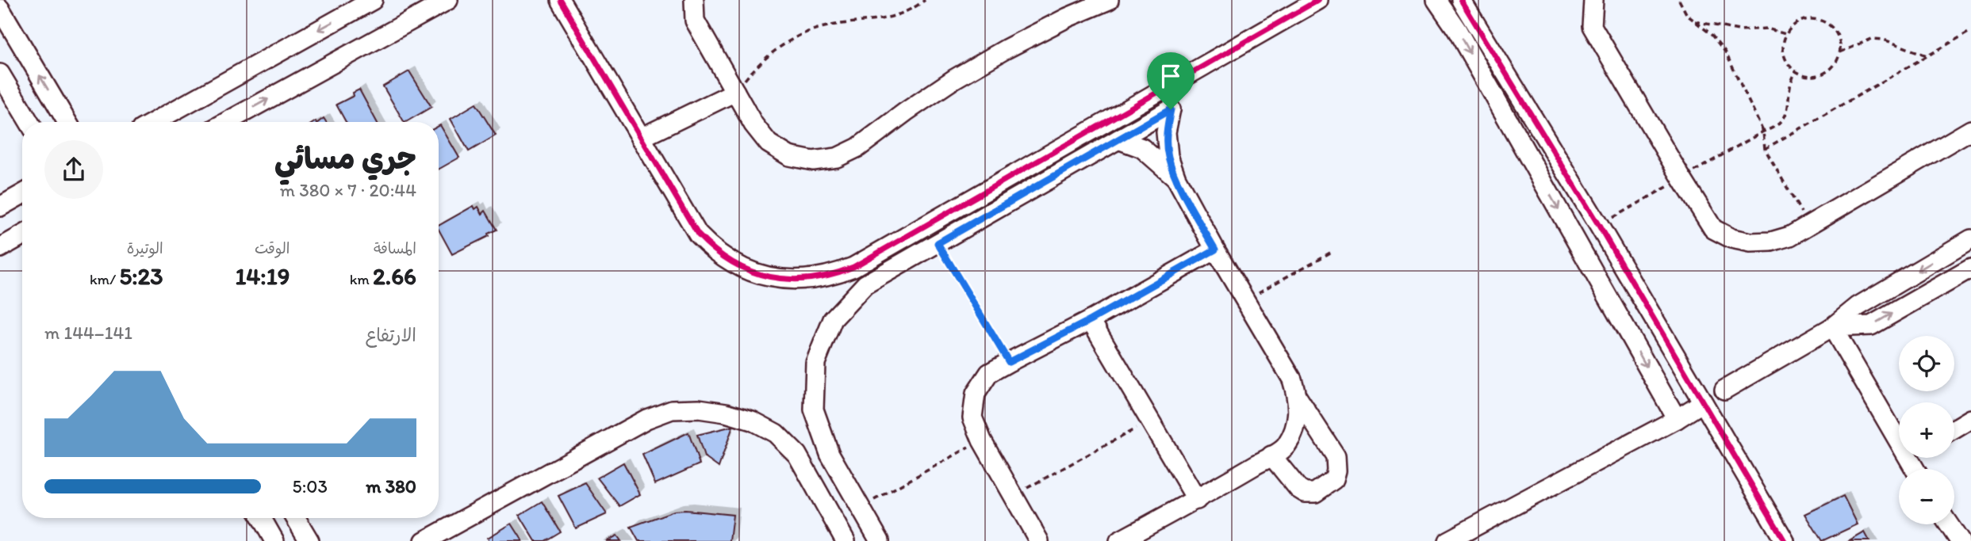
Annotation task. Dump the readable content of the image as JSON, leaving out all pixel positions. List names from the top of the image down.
{
  "page": {
    "heading": ["جري مسائي", "20:44 · 7 × 380 m"],
    "stats": [
      ["المسافة", "2.66 km"],
      ["الوقت", "14:19"],
      ["الوتيرة", "5:23 /km"]
    ],
    "chart": ["الارتفاع", "141–144 m"],
    "map_buttons": ["+", "−"],
    "list": [
      {
        "name": "380 m",
        "note": "5:03"
      }
    ]
  }
}
